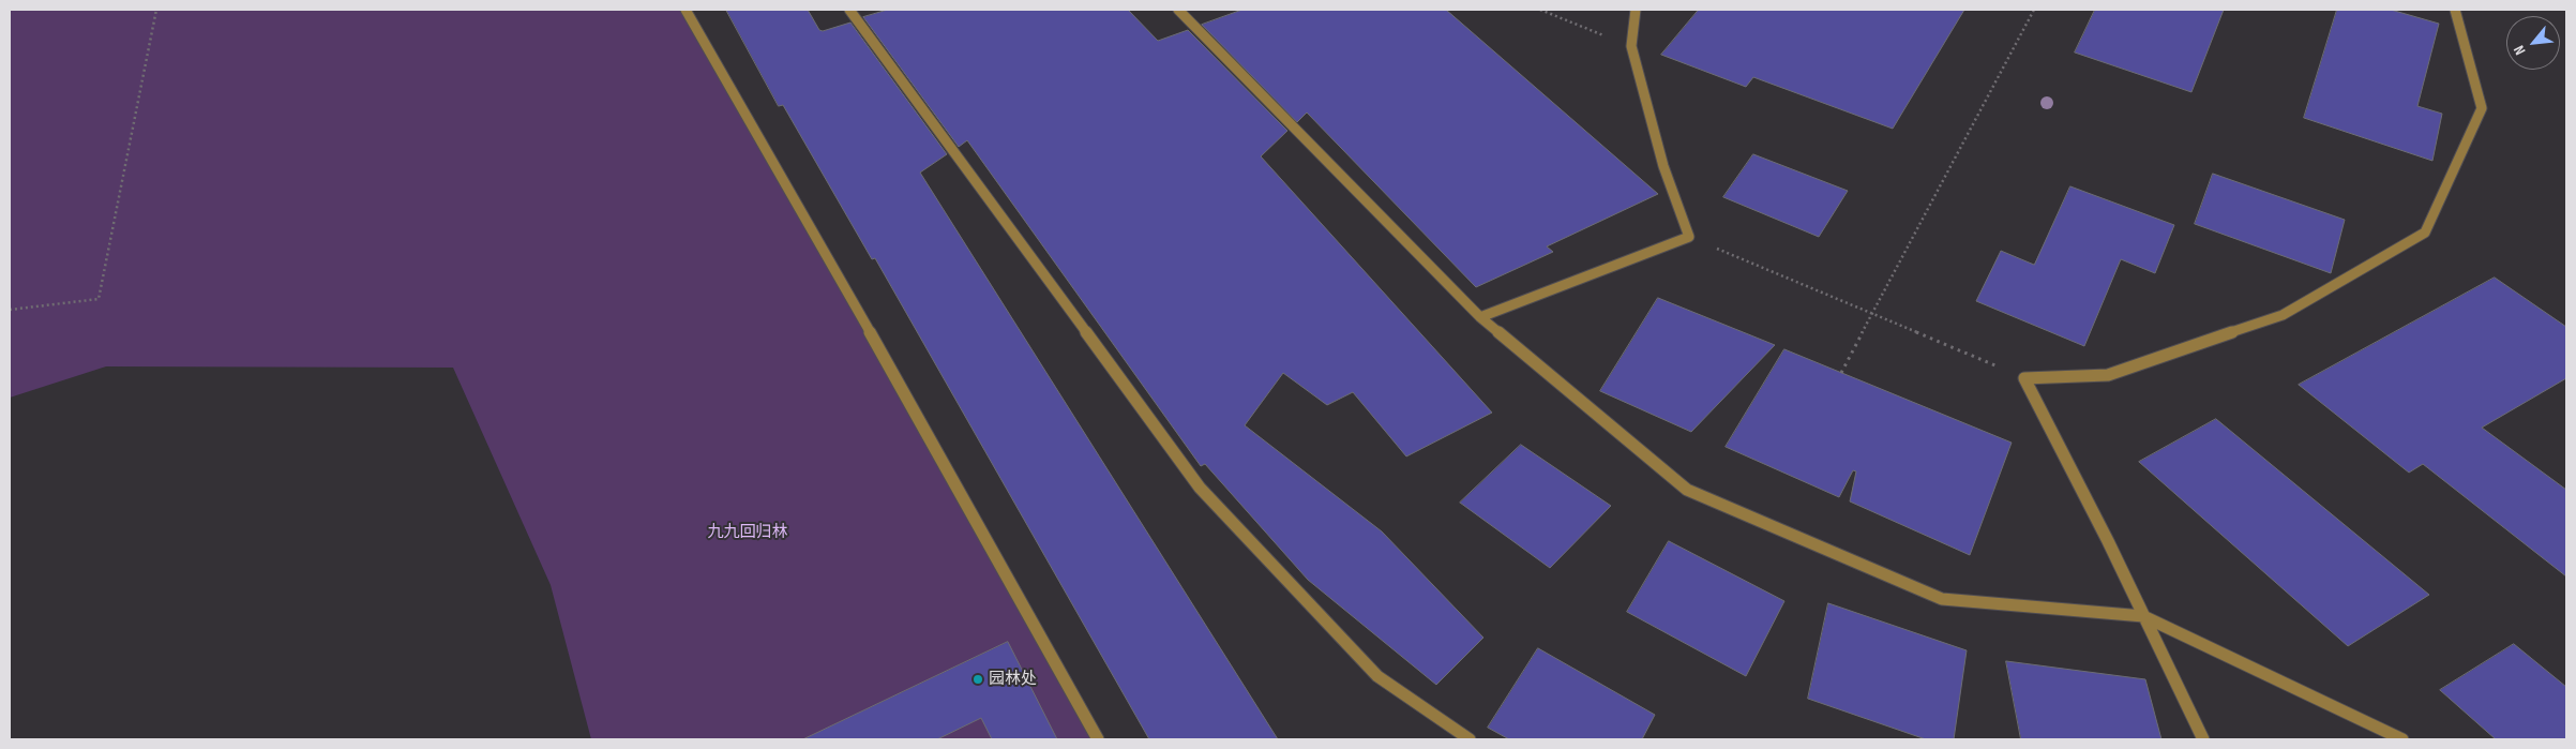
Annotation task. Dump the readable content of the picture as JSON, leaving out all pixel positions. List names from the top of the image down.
{
  "parks": ["九九回归林"],
  "places": ["园林处"],
  "north": "bottom left"
}
